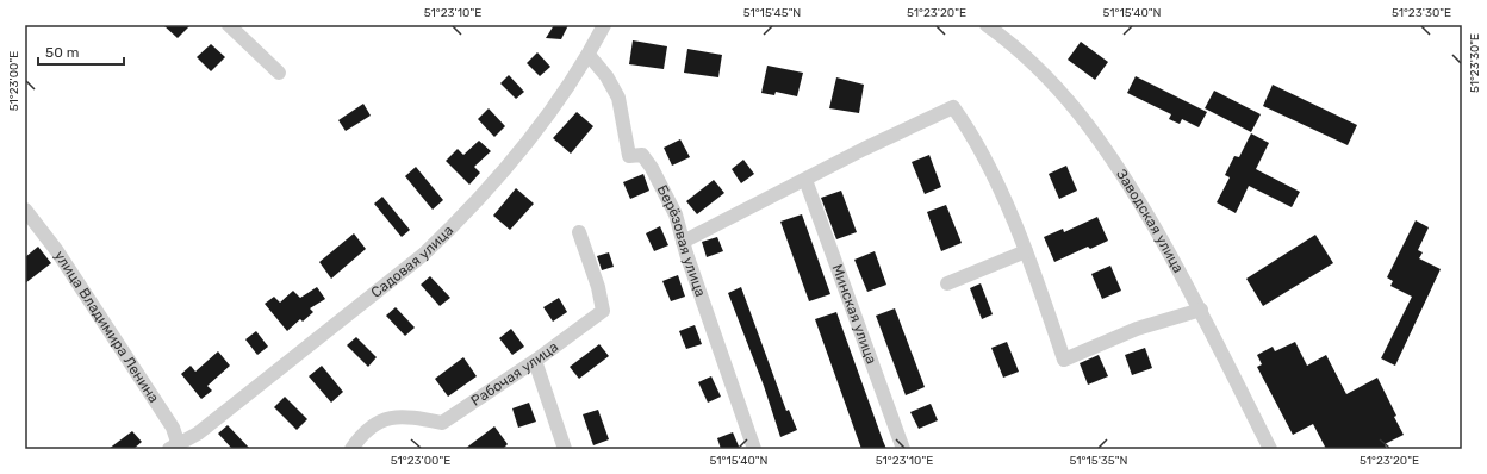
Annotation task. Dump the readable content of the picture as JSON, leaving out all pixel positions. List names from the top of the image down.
{
  "streets": {
    "street": [
      "Заводская улица",
      "Берёзовая улица",
      "Садовая улица",
      "Минская улица",
      "улица Владимира Ленина",
      "Рабочая улица"
    ]
  },
  "crossings": [
    ["Берёзовая улица", "Садовая улица"],
    ["Садовая улица", "улица Владимира Ленина"]
  ],
  "scale_bar": "50 m",
  "coordinates": [
    "51°23'10\"E",
    "51°15'45\"N",
    "51°23'20\"E",
    "51°15'40\"N",
    "51°23'30\"E",
    "51°23'00\"E",
    "51°15'35\"N"
  ]
}
